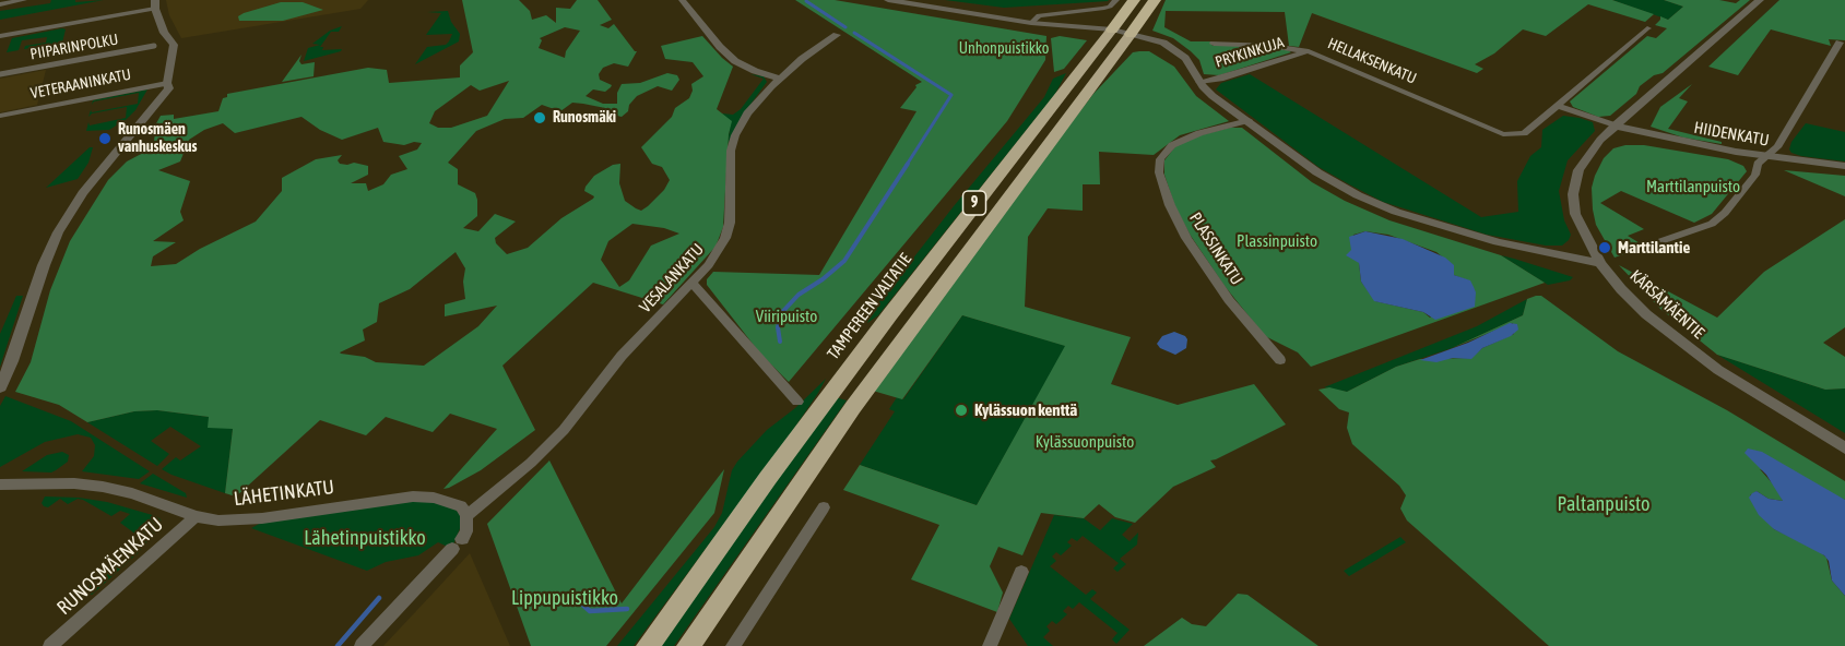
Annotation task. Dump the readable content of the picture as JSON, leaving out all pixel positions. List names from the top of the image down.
{
  "streets": {
    "highway": ["9", "TAMPEREEN VALTATIE"],
    "street": [
      "PIIPARINPOLKU",
      "PRYKINKUJA",
      "HELLAKSENKATU",
      "VETERAANINKATU",
      "HIIDENKATU",
      "PLASSINKATU",
      "VESALANKATU",
      "KÄRSÄMÄENTIE",
      "LÄHETINKATU",
      "RUNOSMÄENKATU"
    ]
  },
  "crossings": [
    ["PRYKINKUJA", "HELLAKSENKATU"],
    ["HIIDENKATU", "KÄRSÄMÄENTIE"],
    ["VESALANKATU", "LÄHETINKATU"],
    ["LÄHETINKATU", "RUNOSMÄENKATU"]
  ],
  "parks": [
    "Unhonpuistikko",
    "Marttilanpuisto",
    "Plassinpuisto",
    "Viiripuisto",
    "Kylässuonpuisto",
    "Paltanpuisto",
    "Lähetinpuistikko",
    "Lippupuistikko"
  ],
  "places": [
    "Runosmäki",
    "Runosmäen vanhuskeskus",
    "Marttilantie",
    "Kylässuon kenttä"
  ]
}
